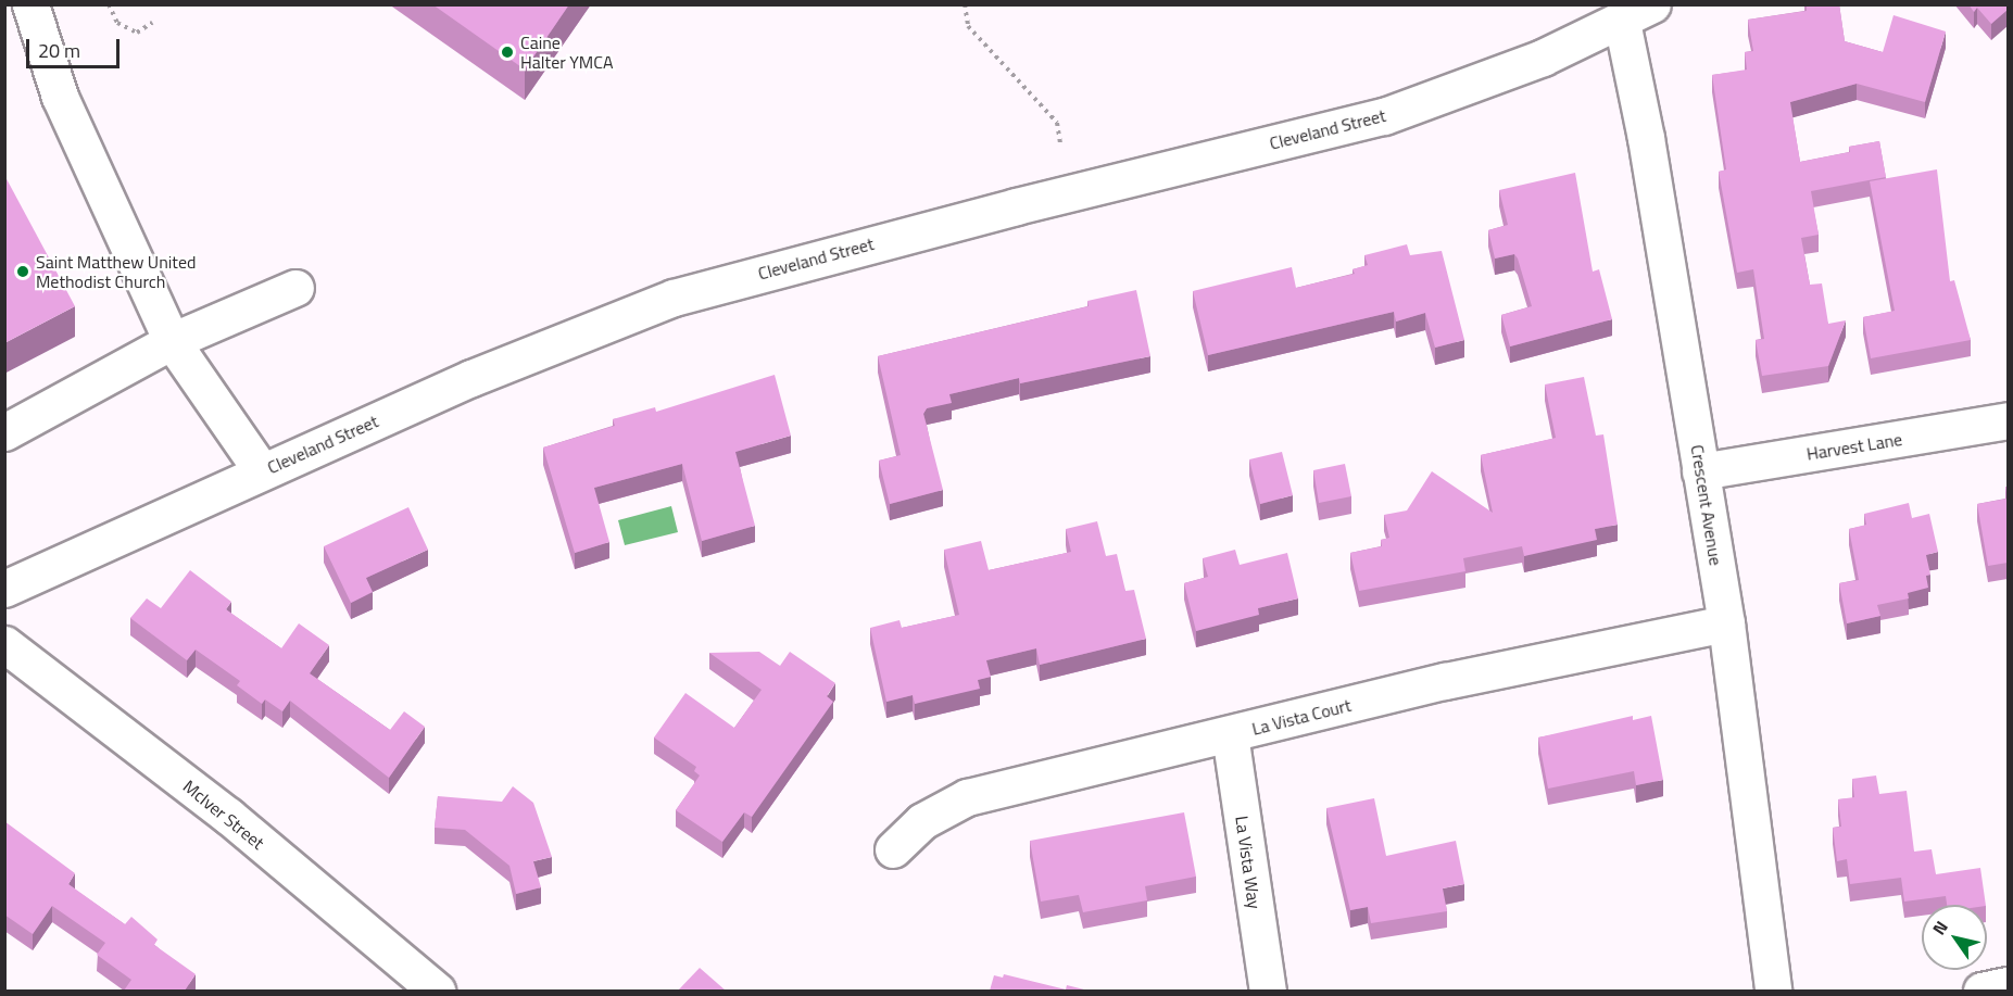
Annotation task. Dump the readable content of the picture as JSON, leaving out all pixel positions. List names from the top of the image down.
{
  "streets": {
    "street": [
      "Cleveland Street",
      "Harvest Lane",
      "Crescent Avenue",
      "La Vista Court",
      "McIver Street",
      "La Vista Way"
    ]
  },
  "crossings": [
    ["Cleveland Street", "Crescent Avenue"],
    ["Harvest Lane", "Crescent Avenue"],
    ["Crescent Avenue", "La Vista Court"],
    ["La Vista Court", "La Vista Way"]
  ],
  "places": ["Caine Halter YMCA", "Saint Matthew United Methodist Church"],
  "scale_bar": "20 m",
  "north": "top left"
}
